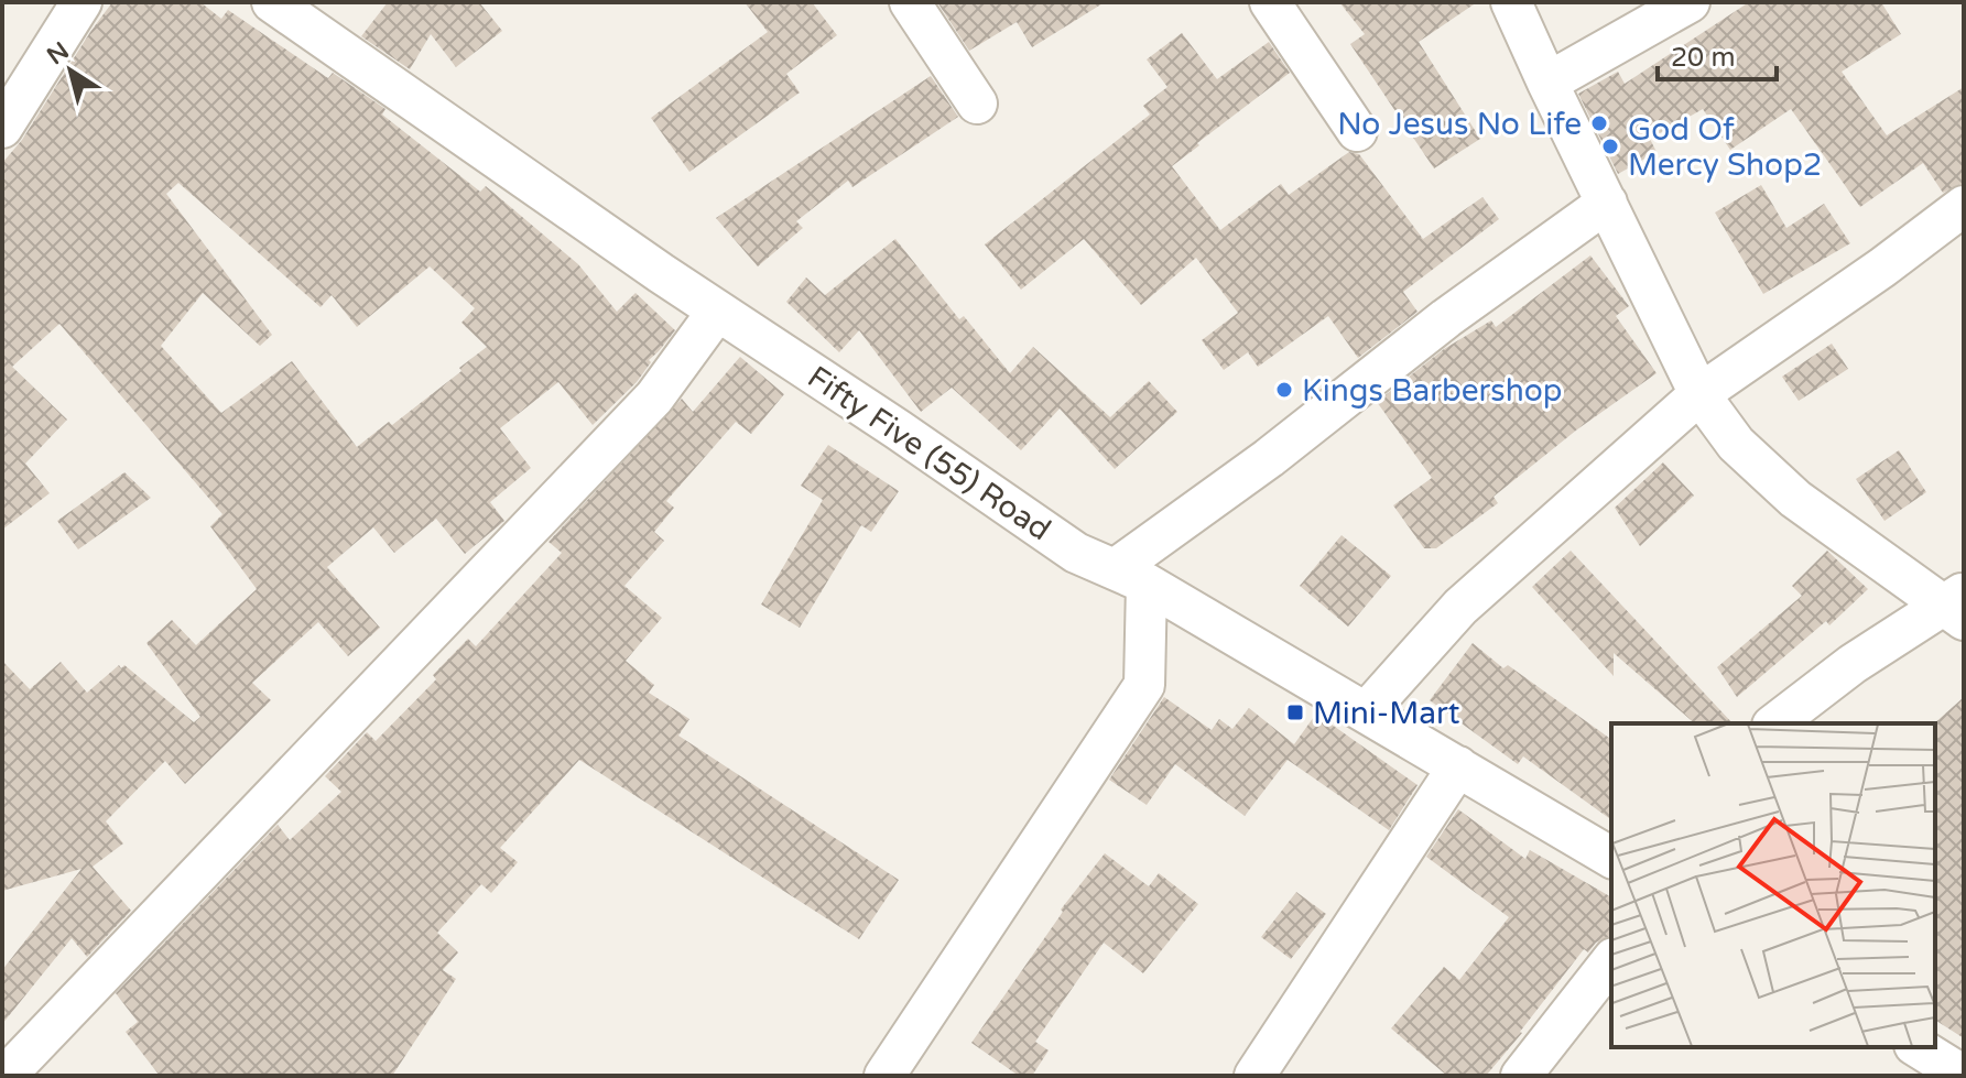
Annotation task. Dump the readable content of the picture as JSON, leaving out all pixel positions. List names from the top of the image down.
{
  "streets": {
    "street": ["Fifty Five (55) Road"]
  },
  "places": {
    "other": ["No Jesus No Life", "God Of Mercy Shop2", "Kings Barbershop"],
    "transit": ["Mini-Mart"]
  },
  "scale_bar": "20 m",
  "north": "top left"
}
